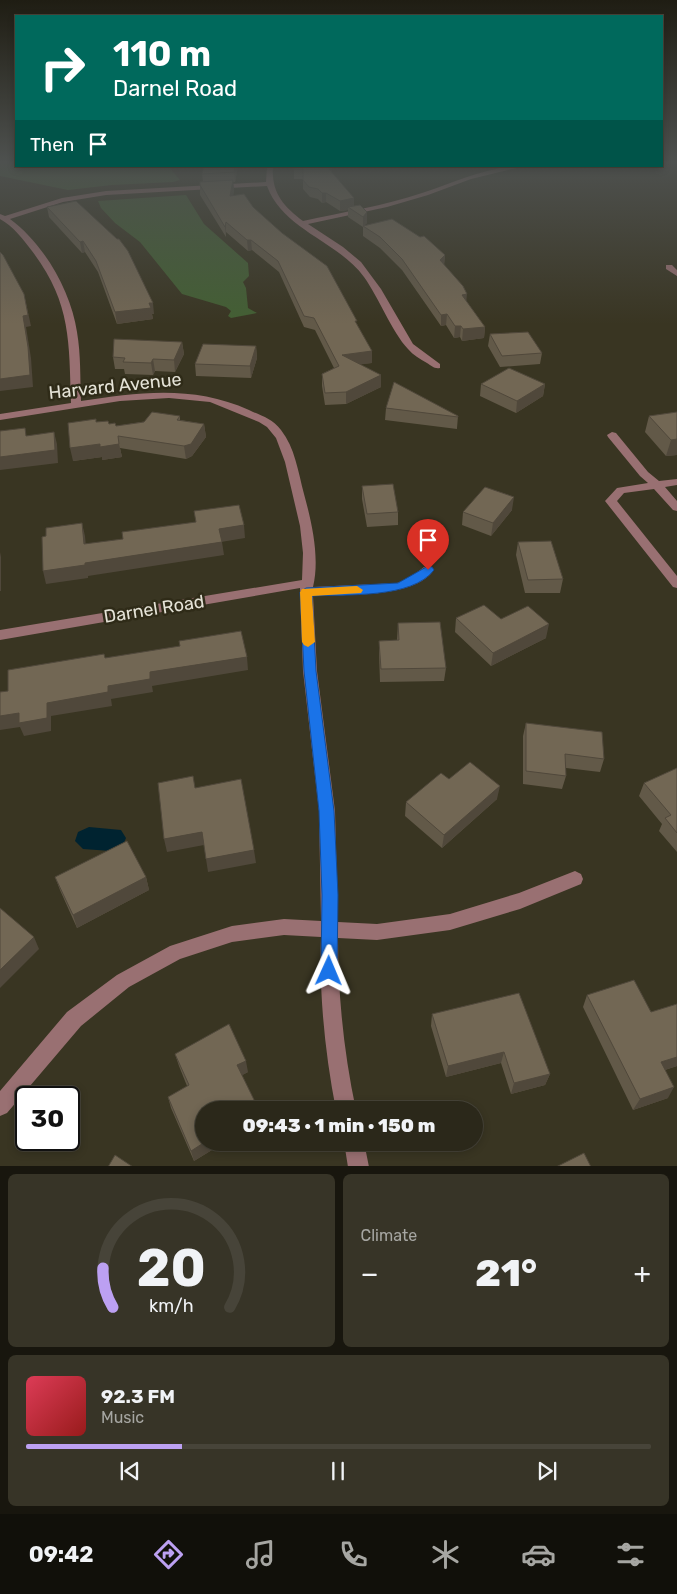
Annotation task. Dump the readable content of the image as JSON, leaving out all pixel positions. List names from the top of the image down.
{
  "streets": {
    "street": ["Harvard Avenue", "Darnel Road"]
  },
  "crossings": [
    ["Harvard Avenue", "Darnel Road"]
  ],
  "page": {
    "turn": ["110 m", "Darnel Road"],
    "then": "Then",
    "limit": "30",
    "trip": "09:43 · 1 min · 150 m",
    "tile": "Climate",
    "heat": ["−", "21°", "+"],
    "song": ["92.3 FM", "Music"],
    "tabs": "09:42",
    "gauge": ["20", "km/h"]
  }
}
